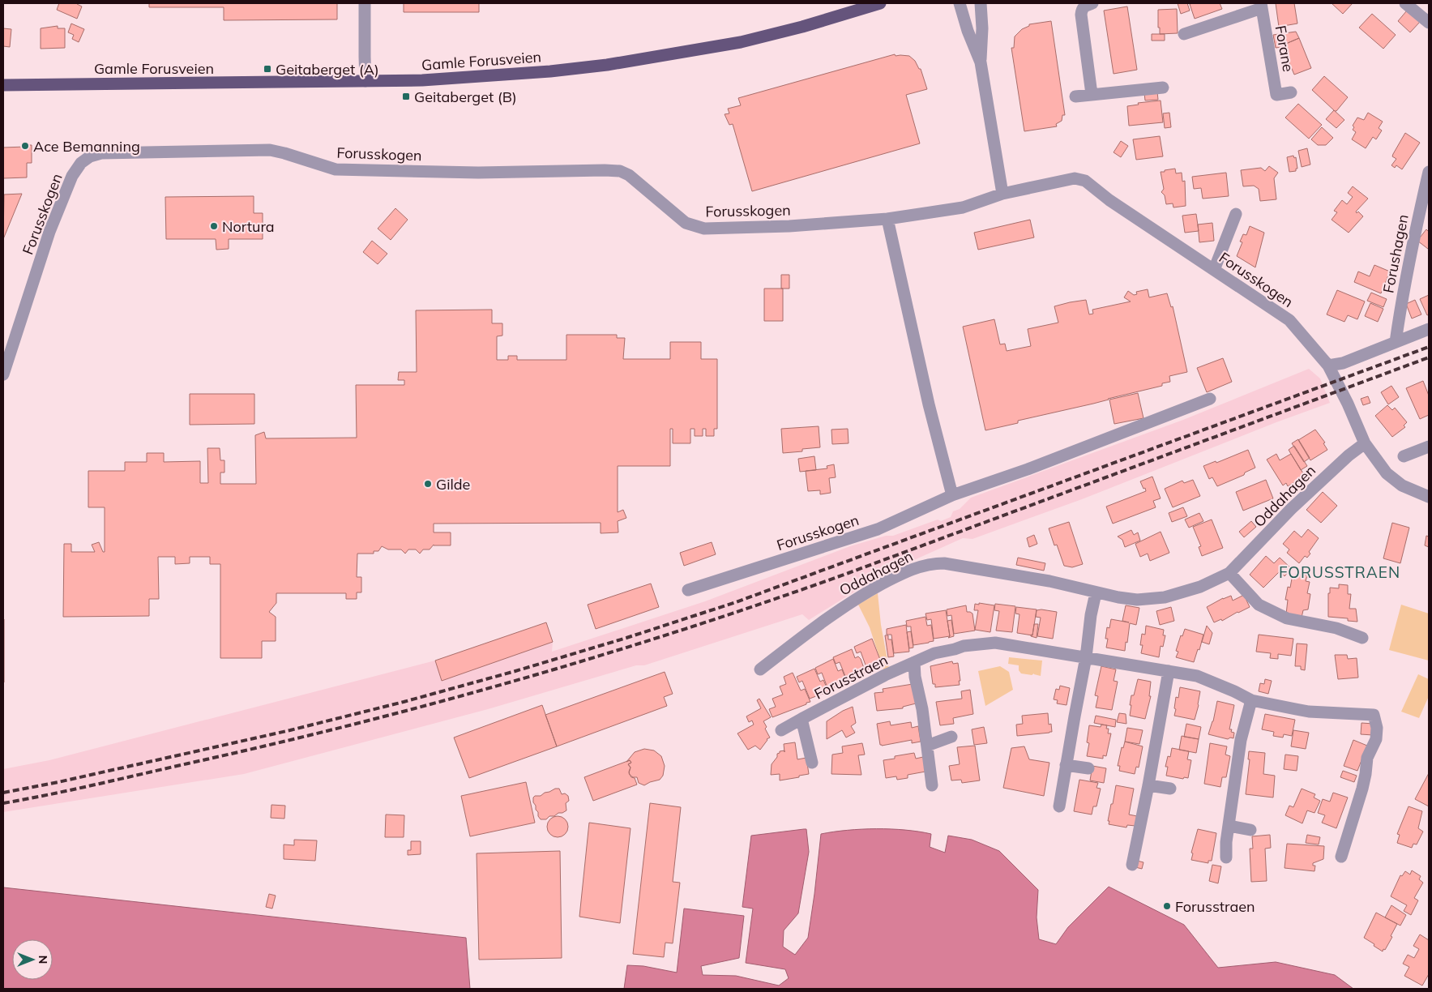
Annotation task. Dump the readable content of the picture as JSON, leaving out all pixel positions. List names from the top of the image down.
{
  "streets": {
    "main road": ["Gamle Forusveien"],
    "street": [
      "Forane",
      "Forusskogen",
      "Forushagen",
      "Oddahagen",
      "Forusstraen"
    ]
  },
  "crossings": [
    ["Forusskogen", "Oddahagen"]
  ],
  "districts": ["FORUSSTRAEN"],
  "places": {
    "transit": ["Geitaberget (A)", "Geitaberget (B)"],
    "other": [
      "Ace Bemanning",
      "Nortura",
      "Gilde",
      "Forusstraen"
    ]
  },
  "north": "right"
}
